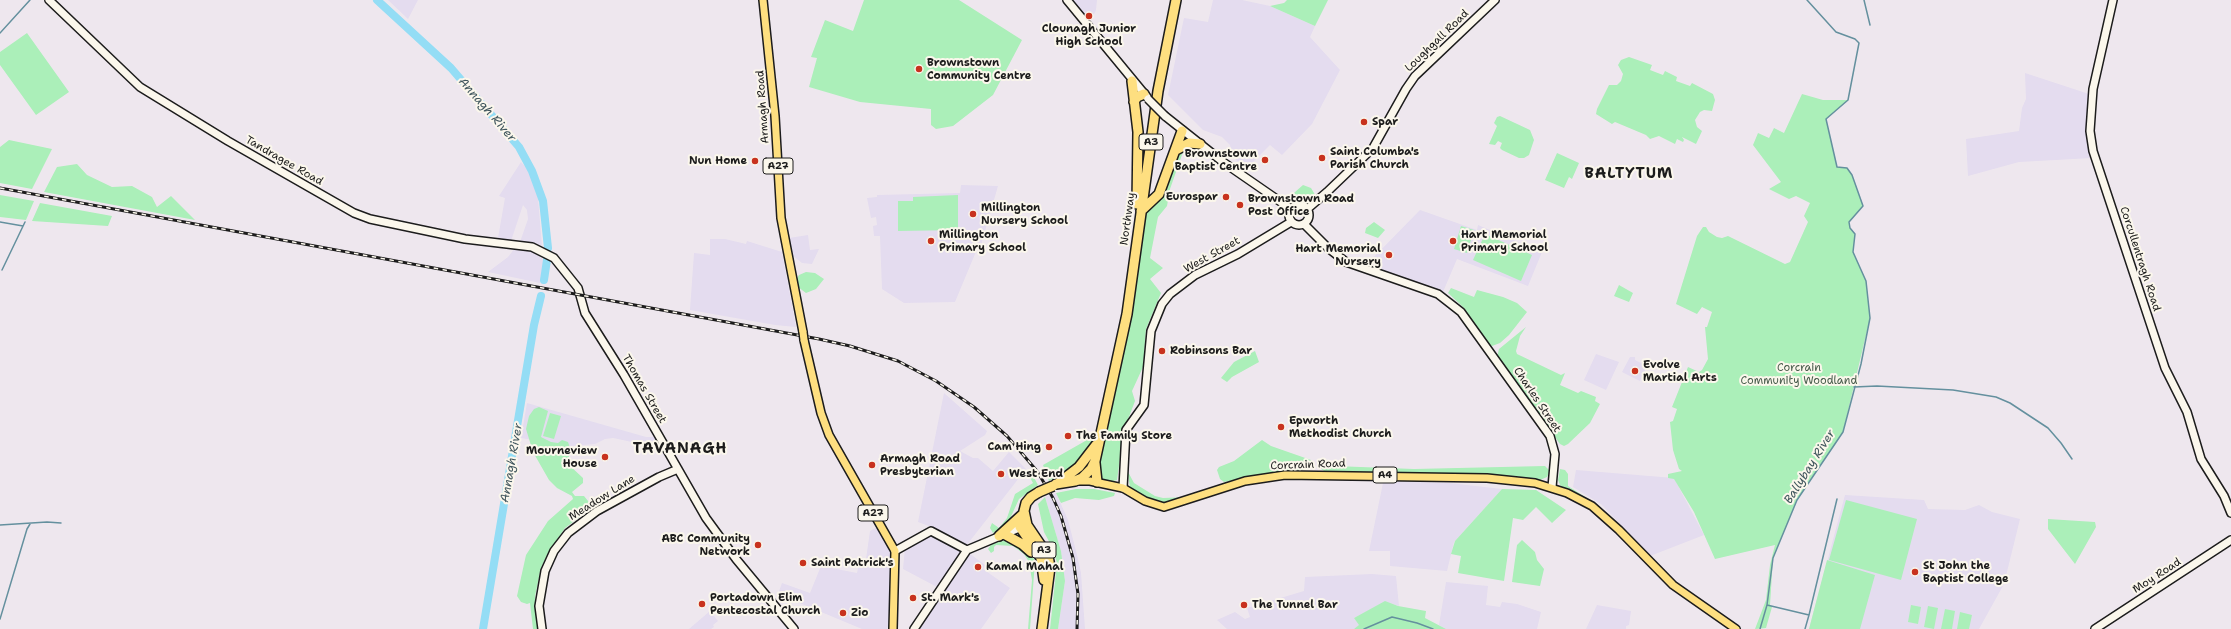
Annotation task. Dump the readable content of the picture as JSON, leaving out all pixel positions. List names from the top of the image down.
{
  "streets": {
    "highway": ["A3", "Northway"],
    "main road": [
      "Loughgall Road",
      "Armagh Road",
      "Tandragee Road",
      "A27",
      "West Street",
      "Corcullentragh Road",
      "Thomas Street",
      "Charles Street",
      "Corcrain Road",
      "A4",
      "Meadow Lane",
      "Moy Road"
    ]
  },
  "crossings": [
    ["Loughgall Road", "West Street"],
    ["Loughgall Road", "Charles Street"],
    ["A3", "Northway"],
    ["Tandragee Road", "Thomas Street"],
    ["Northway", "Corcrain Road"],
    ["West Street", "Charles Street"],
    ["West Street", "Corcrain Road"],
    ["Thomas Street", "Meadow Lane"],
    ["Charles Street", "Corcrain Road"],
    ["Charles Street", "A4"],
    ["Corcrain Road", "A4"]
  ],
  "districts": ["BALTYTUM", "TAVANAGH"],
  "water": ["Annagh River", "Ballybay River"],
  "parks": ["Corcrain Community Woodland"],
  "places": [
    "Clounagh Junior High School",
    "Brownstown Community Centre",
    "Spar",
    "Saint Columba's Parish Church",
    "Brownstown Baptist Centre",
    "Nun Home",
    "Eurospar",
    "Brownstown Road Post Office",
    "Millington Nursery School",
    "Millington Primary School",
    "Hart Memorial Primary School",
    "Hart Memorial Nursery",
    "Robinsons Bar",
    "Evolve Martial Arts",
    "Epworth Methodist Church",
    "The Family Store",
    "Cam Hing",
    "Mourneview House",
    "Armagh Road Presbyterian",
    "West End",
    "ABC Community Network",
    "Saint Patrick's",
    "Kamal Mahal",
    "St John the Baptist College",
    "St. Mark's",
    "Portadown Elim Pentecostal Church",
    "The Tunnel Bar",
    "Zio"
  ]
}
